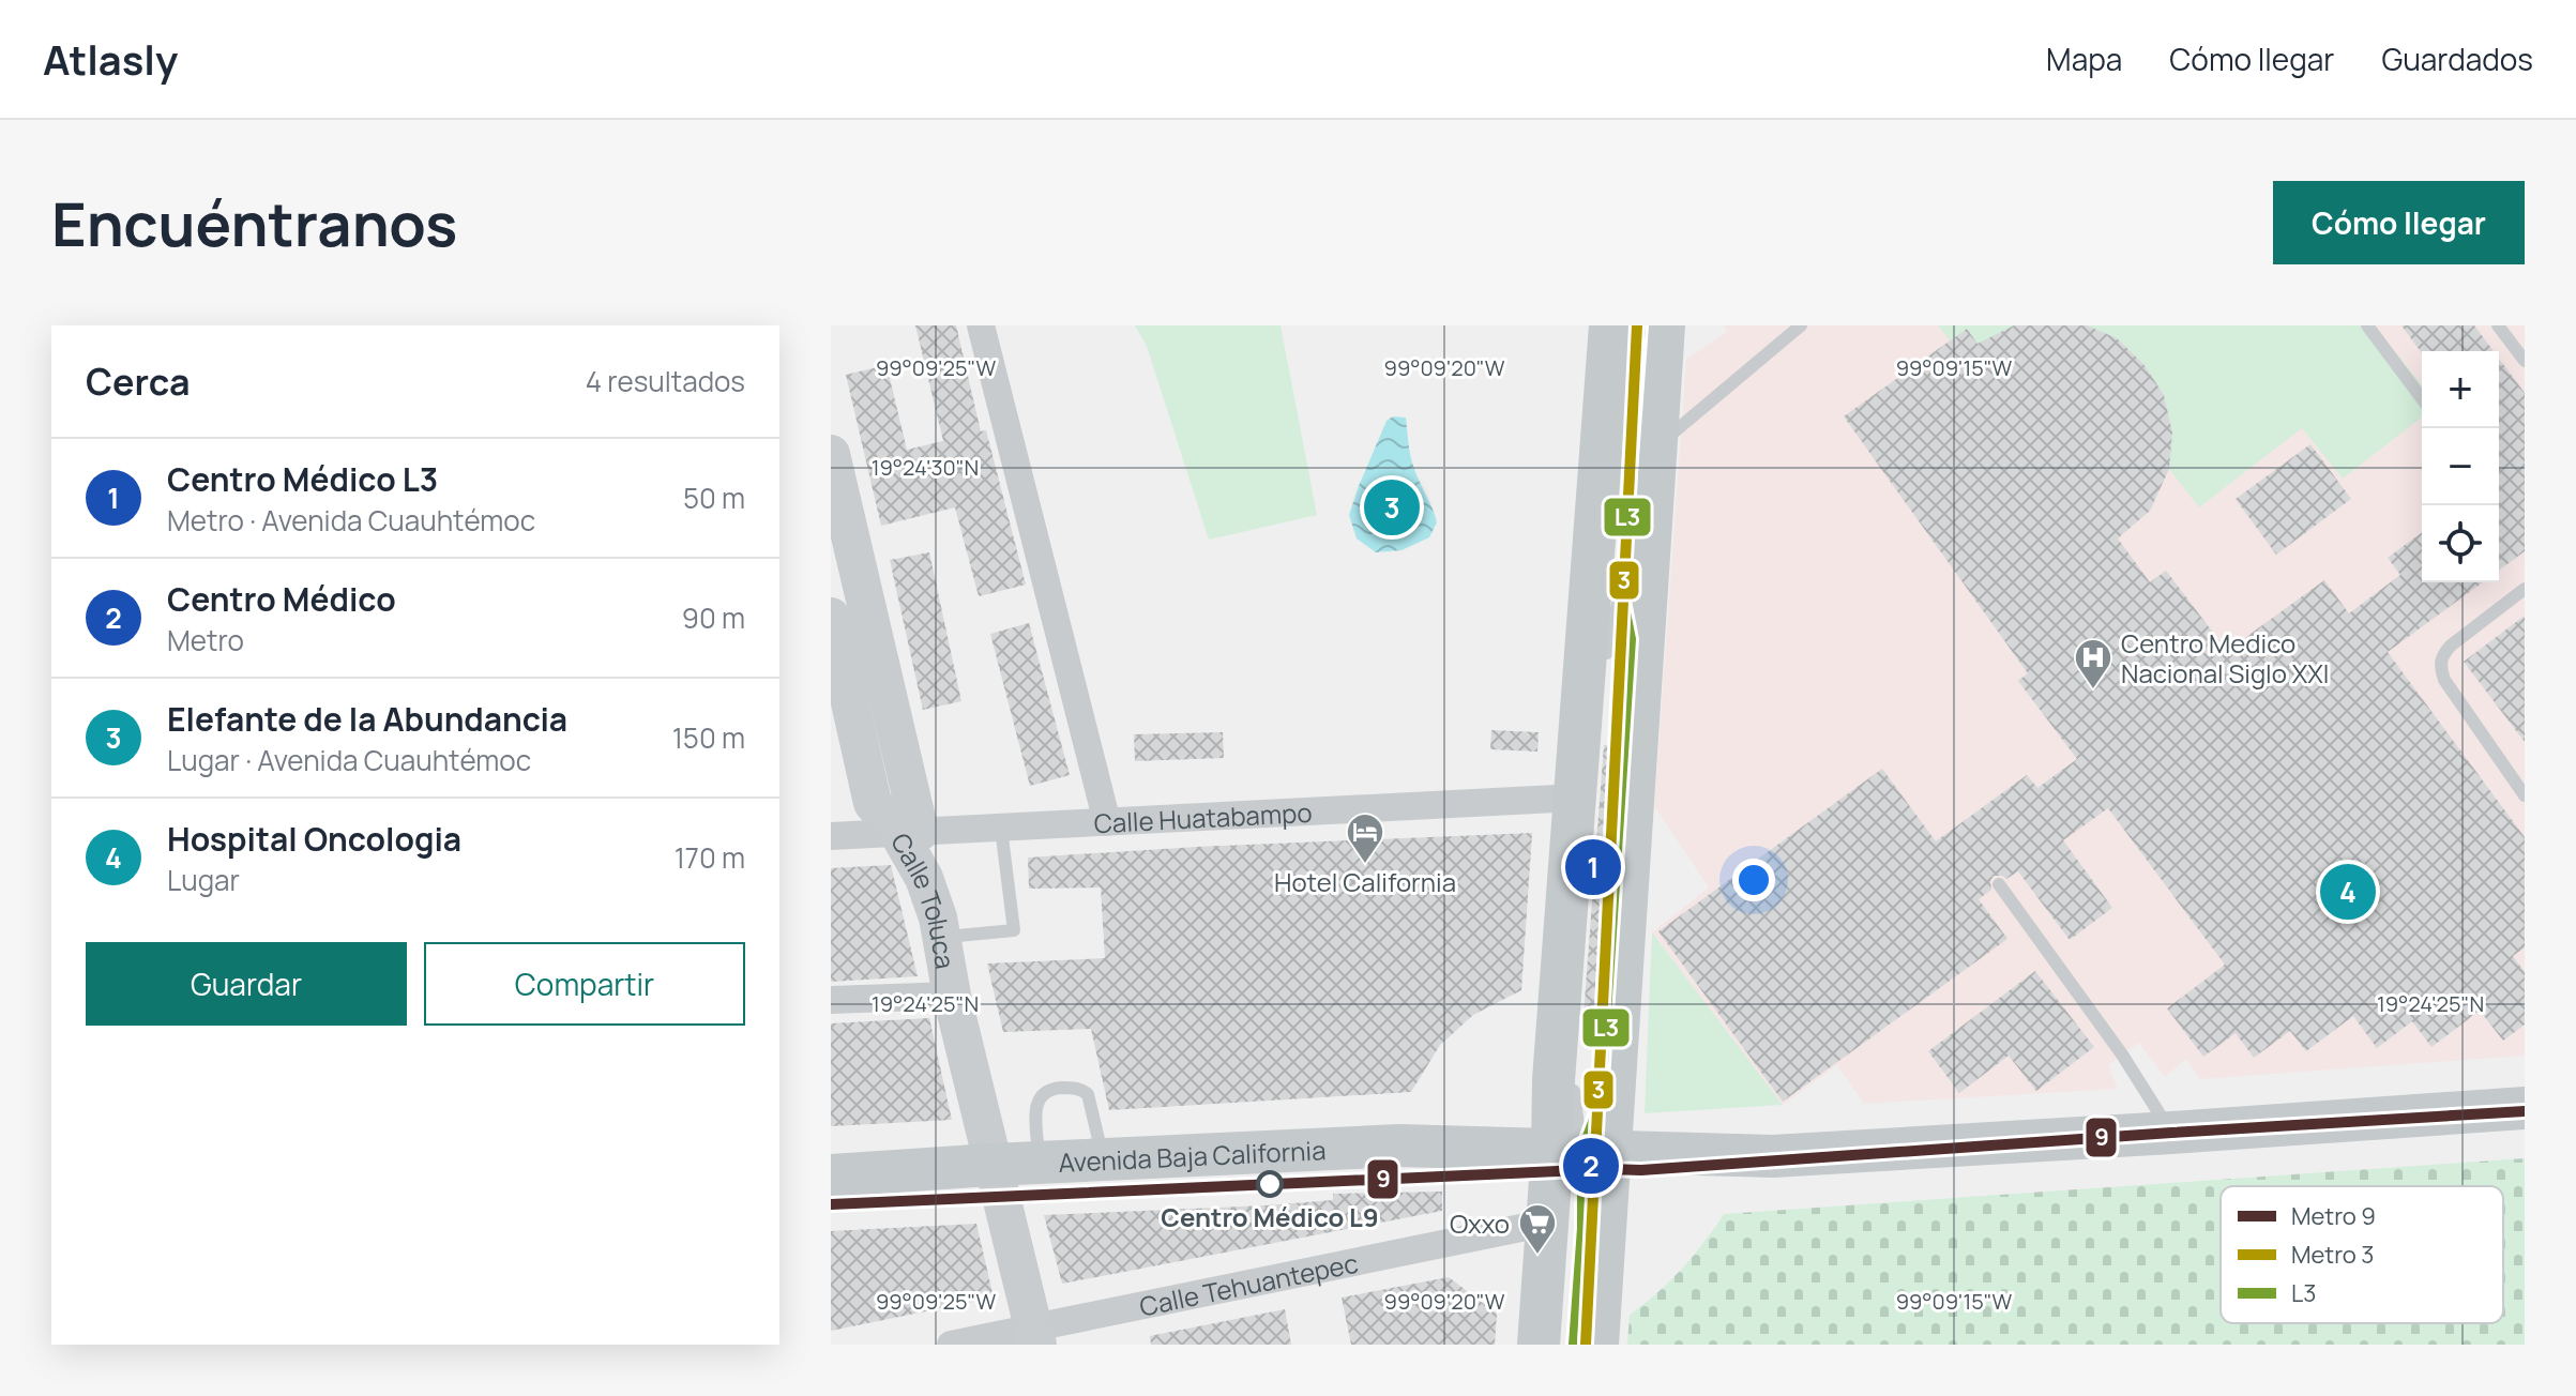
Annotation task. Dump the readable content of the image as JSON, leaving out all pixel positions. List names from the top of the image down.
{
  "streets": {
    "main road": ["Avenida Baja California"],
    "street": ["Calle Huatabampo", "Calle Toluca", "Calle Tehuantepec"]
  },
  "crossings": [
    ["Calle Huatabampo", "Calle Toluca"],
    ["Calle Toluca", "Avenida Baja California"],
    ["Calle Toluca", "Calle Tehuantepec"]
  ],
  "places": {
    "hospital": ["Centro Medico Nacional Siglo XXI"],
    "hotel": ["Hotel California"],
    "other": ["Centro Médico L9"],
    "supermarket": ["Oxxo"]
  },
  "lines": ["metro line 3", "transit line L3", "metro line 9"],
  "legend": ["Metro 9", "Metro 3", "L3"],
  "page": {
    "header": "Atlasly",
    "nav": ["Mapa", "Cómo llegar", "Guardados"],
    "buttons": [
      "Cómo llegar",
      ["Guardar", "Compartir"]
    ],
    "title": "Encuéntranos",
    "heading": ["Cerca", "4 resultados"],
    "map_buttons": ["+", "−"],
    "list": [
      {
        "mark": "1",
        "name": "Centro Médico L3",
        "note": "Metro · Avenida Cuauhtémoc",
        "value": "50 m"
      },
      {
        "mark": "2",
        "name": "Centro Médico",
        "note": "Metro",
        "value": "90 m"
      },
      {
        "mark": "3",
        "name": "Elefante de la Abundancia",
        "note": "Lugar · Avenida Cuauhtémoc",
        "value": "150 m"
      },
      {
        "mark": "4",
        "name": "Hospital Oncologia",
        "note": "Lugar",
        "value": "170 m"
      }
    ],
    "pins": [
      "3",
      "1",
      "4",
      "2"
    ]
  },
  "coordinates": [
    "99°09'25\"W",
    "99°09'20\"W",
    "99°09'15\"W",
    "19°24'30\"N",
    "19°24'25\"N"
  ]
}
